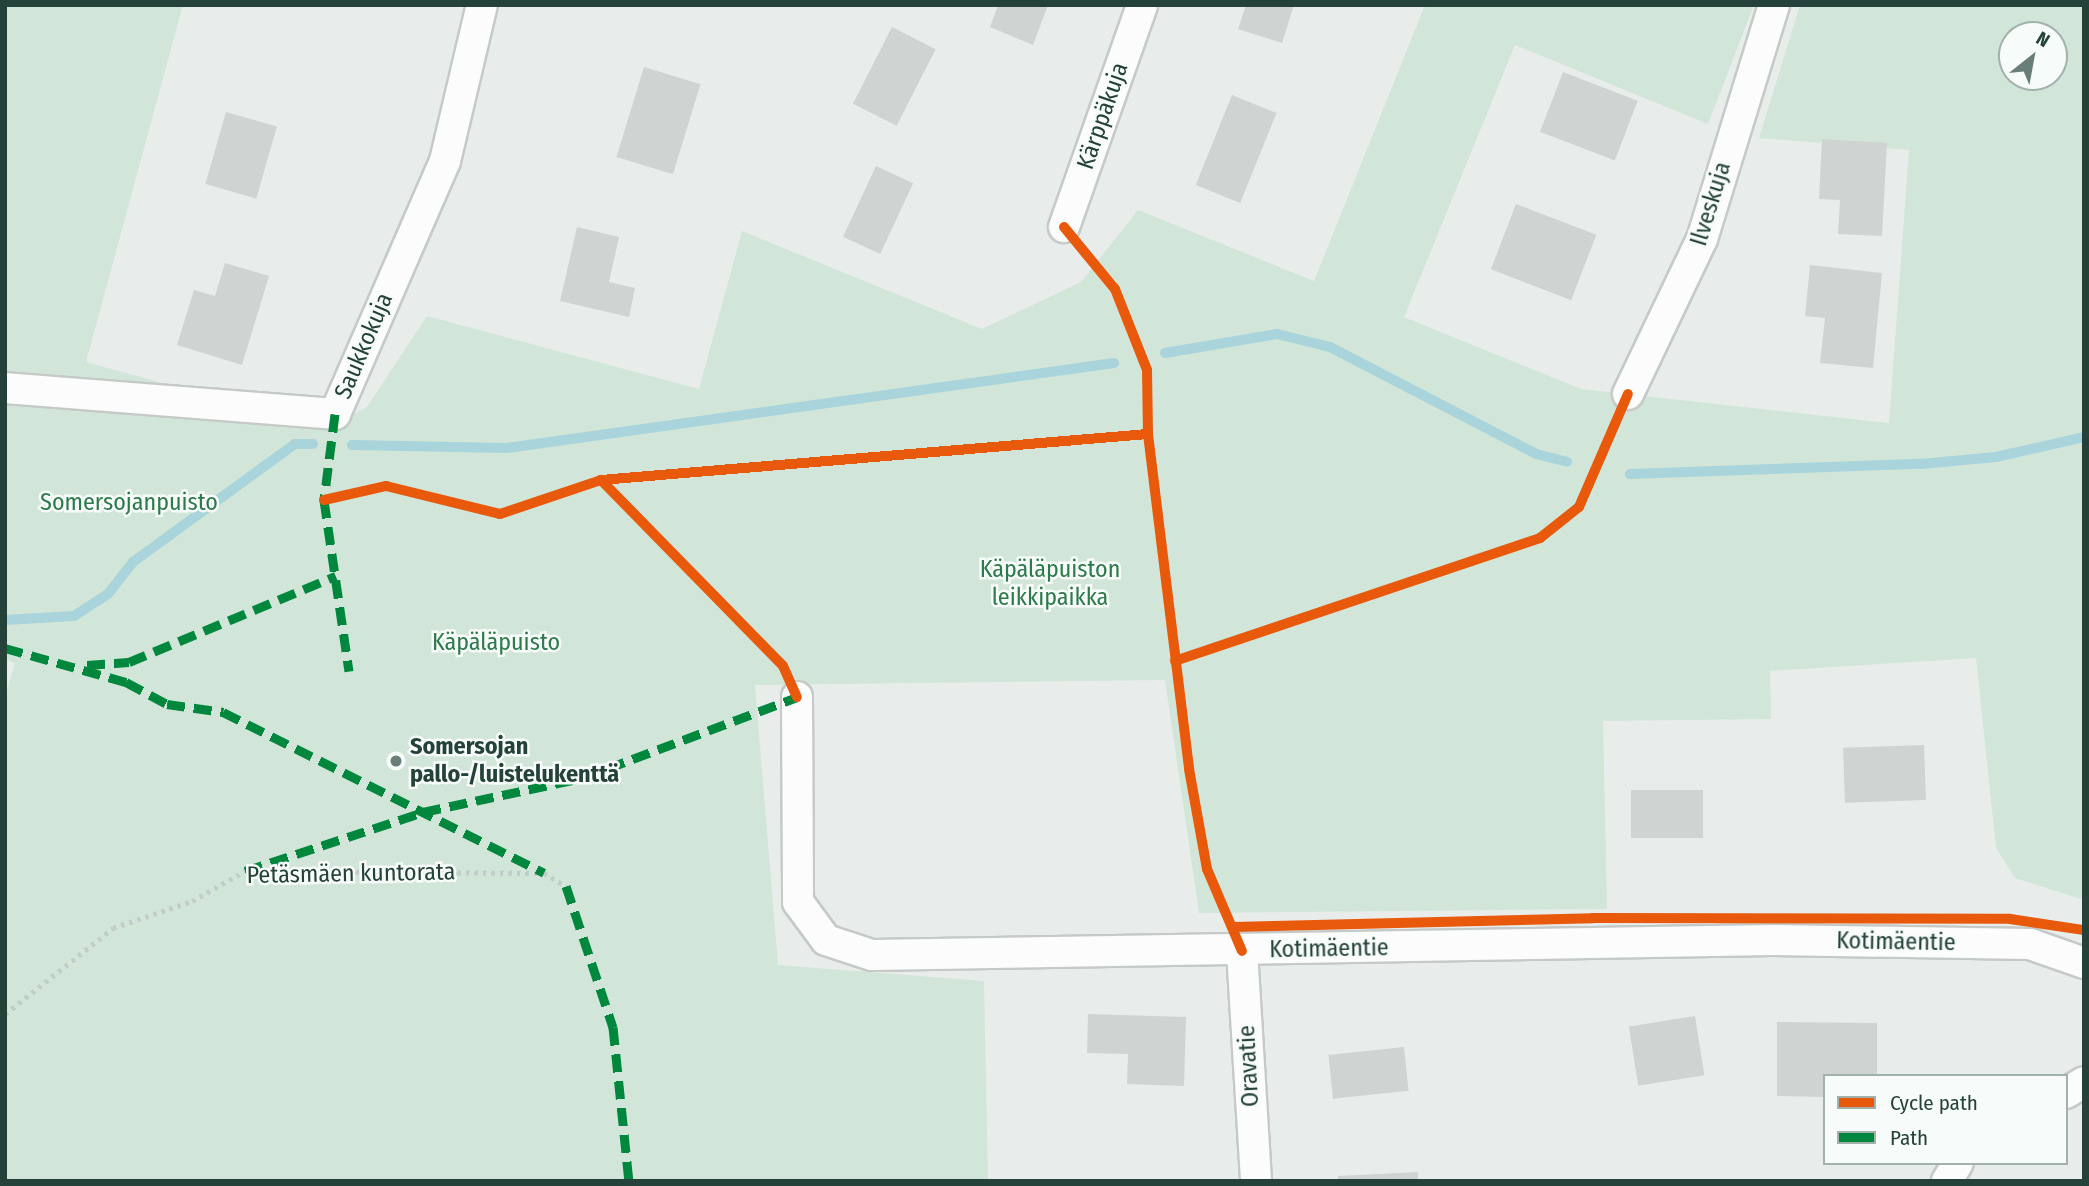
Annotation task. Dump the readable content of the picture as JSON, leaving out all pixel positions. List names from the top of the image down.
{
  "streets": {
    "street": [
      "Kärppäkuja",
      "Ilveskuja",
      "Saukkokuja",
      "Kotimäentie",
      "Oravatie"
    ],
    "path": ["Petäsmäen kuntorata"]
  },
  "crossings": [
    ["Kotimäentie", "Oravatie"]
  ],
  "parks": ["Somersojanpuisto", "Käpäläpuiston leikkipaikka", "Käpäläpuisto"],
  "places": ["Somersojan pallo-/luistelukenttä"],
  "legend": ["Cycle path", "Path"],
  "north": "top right"
}
